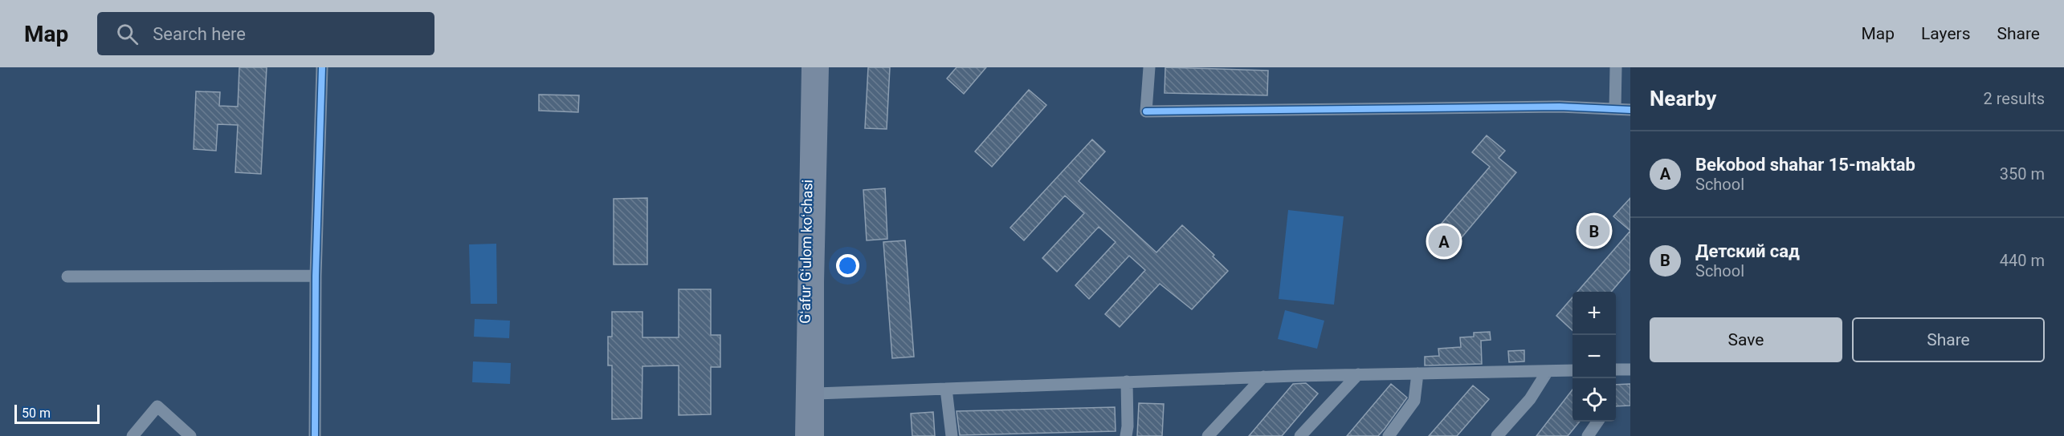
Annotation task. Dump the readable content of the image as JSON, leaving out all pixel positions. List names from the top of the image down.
{
  "streets": {
    "main road": ["Gʻafur Gʻulom koʻchasi"]
  },
  "scale_bar": "50 m",
  "page": {
    "header": "Map",
    "search": "Search here",
    "nav": ["Map", "Layers", "Share"],
    "heading": ["Nearby", "2 results"],
    "list": [
      {
        "mark": "A",
        "name": "Bekobod shahar 15-maktab",
        "note": "School",
        "value": "350 m"
      },
      {
        "mark": "B",
        "name": "Детский сад",
        "note": "School",
        "value": "440 m"
      }
    ],
    "pins": ["B", "A"],
    "map_buttons": ["+", "−"],
    "buttons": ["Save", "Share"],
    "scale": "50 m"
  }
}
